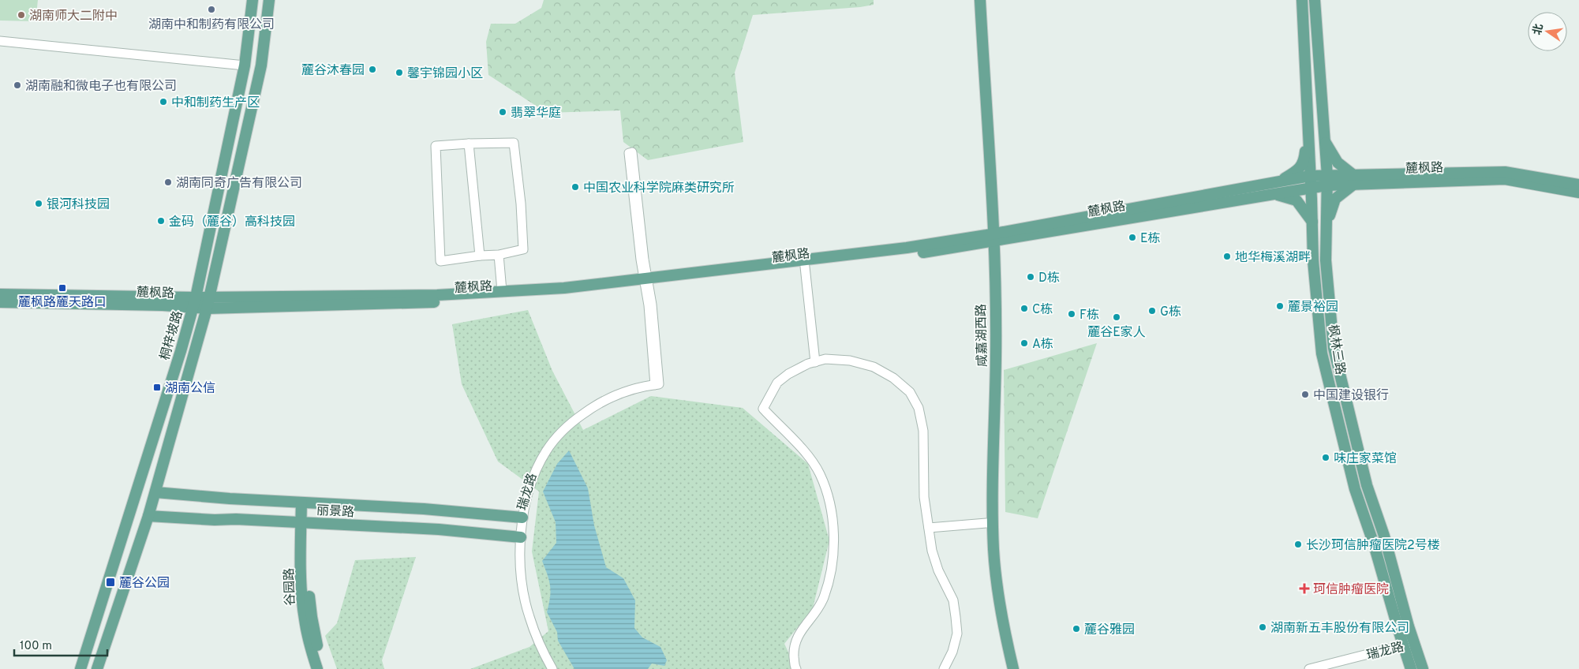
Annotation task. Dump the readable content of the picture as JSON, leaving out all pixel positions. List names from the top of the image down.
{
  "streets": {
    "main road": [
      "麓枫路",
      "桐梓坡路",
      "咸嘉湖西路",
      "枫林三路",
      "丽景路",
      "谷园路"
    ],
    "street": ["瑞龙路"]
  },
  "crossings": [
    ["麓枫路", "桐梓坡路"],
    ["麓枫路", "咸嘉湖西路"],
    ["麓枫路", "枫林三路"],
    ["麓枫路", "瑞龙路"],
    ["枫林三路", "瑞龙路"],
    ["瑞龙路", "丽景路"],
    ["丽景路", "谷园路"]
  ],
  "places": {
    "other": [
      "湖南中和制药有限公司",
      "湖南师大二附中",
      "麓谷沐春园",
      "馨宇锦园小区",
      "湖南融和微电子也有限公司",
      "中和制药生产区",
      "翡翠华庭",
      "湖南同奇广告有限公司",
      "中国农业科学院麻类研究所",
      "银河科技园",
      "金码（麓谷）高科技园",
      "E栋",
      "地华梅溪湖畔",
      "D栋",
      "麓景裕园",
      "C栋",
      "G栋",
      "F栋",
      "麓谷E家人",
      "A栋",
      "中国建设银行",
      "味庄家菜馆",
      "长沙珂信肿瘤医院2号楼",
      "湖南新五丰股份有限公司",
      "麓谷雅园"
    ],
    "transit": ["麓枫路麓天路口", "湖南公信", "麓谷公园"],
    "health": ["珂信肿瘤医院"]
  },
  "scale_bar": "100 m",
  "north": "left"
}
